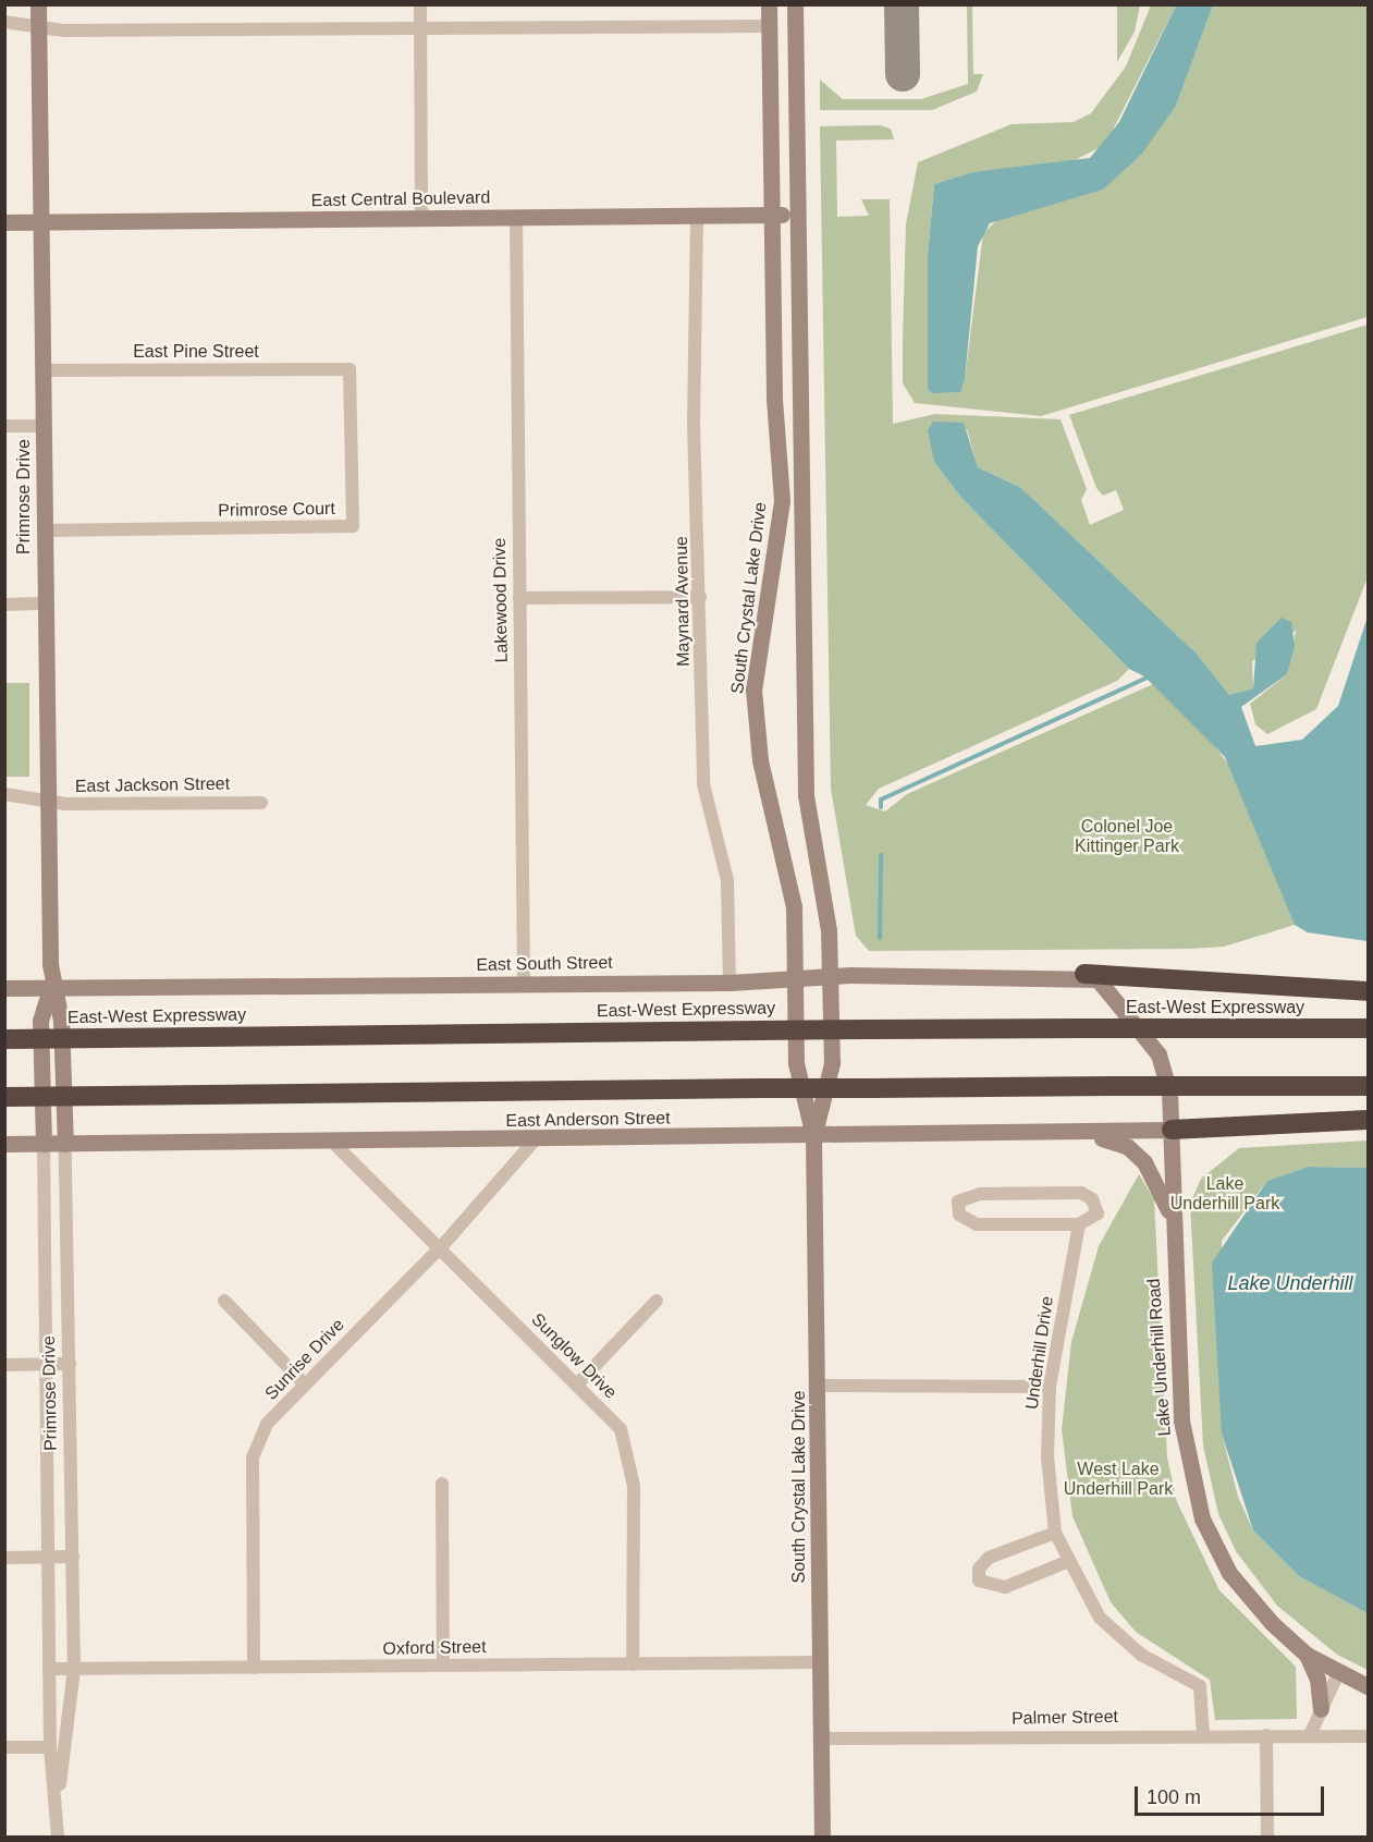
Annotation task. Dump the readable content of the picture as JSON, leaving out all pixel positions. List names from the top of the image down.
{
  "streets": {
    "highway": ["East-West Expressway"],
    "main road": [
      "East Central Boulevard",
      "Primrose Drive",
      "South Crystal Lake Drive",
      "East South Street",
      "East Anderson Street",
      "Lake Underhill Road"
    ],
    "street": [
      "East Pine Street",
      "Primrose Court",
      "Lakewood Drive",
      "Maynard Avenue",
      "East Jackson Street",
      "Underhill Drive",
      "Sunglow Drive",
      "Sunrise Drive",
      "Oxford Street",
      "Palmer Street"
    ]
  },
  "crossings": [
    ["East Central Boulevard", "Primrose Drive"],
    ["East Central Boulevard", "South Crystal Lake Drive"],
    ["East Central Boulevard", "Lakewood Drive"],
    ["East Central Boulevard", "Maynard Avenue"],
    ["East Pine Street", "Primrose Drive"],
    ["East Pine Street", "Primrose Court"],
    ["Primrose Drive", "Primrose Court"],
    ["Primrose Drive", "East Jackson Street"],
    ["Primrose Drive", "East South Street"],
    ["Primrose Drive", "East Anderson Street"],
    ["Primrose Drive", "Oxford Street"],
    ["South Crystal Lake Drive", "East South Street"],
    ["South Crystal Lake Drive", "East Anderson Street"],
    ["South Crystal Lake Drive", "Oxford Street"],
    ["South Crystal Lake Drive", "Palmer Street"],
    ["Lakewood Drive", "East South Street"],
    ["Maynard Avenue", "East South Street"],
    ["East South Street", "Lake Underhill Road"],
    ["East Anderson Street", "Sunglow Drive"],
    ["East Anderson Street", "Lake Underhill Road"],
    ["East Anderson Street", "Sunrise Drive"],
    ["Underhill Drive", "Palmer Street"],
    ["Sunglow Drive", "Sunrise Drive"],
    ["Sunglow Drive", "Oxford Street"],
    ["Sunrise Drive", "Oxford Street"]
  ],
  "water": ["Lake Underhill"],
  "parks": ["Colonel Joe Kittinger Park", "Lake Underhill Park", "West Lake Underhill Park"],
  "scale_bar": "100 m"
}
